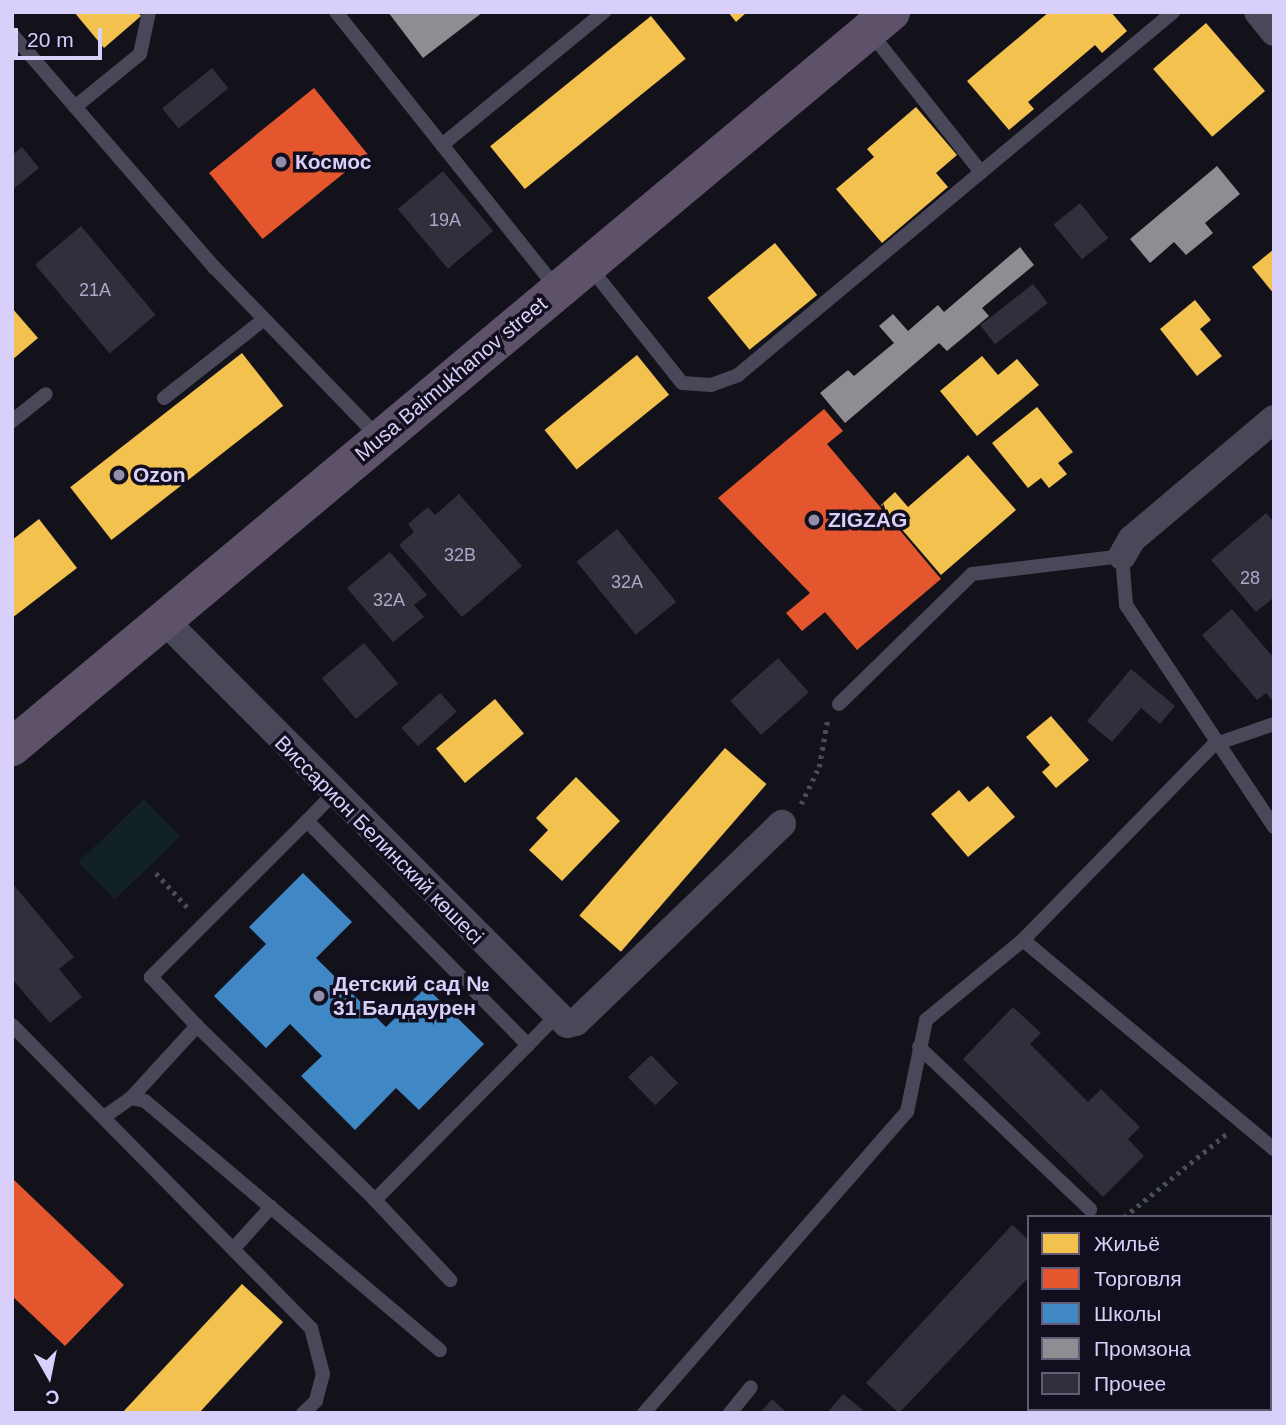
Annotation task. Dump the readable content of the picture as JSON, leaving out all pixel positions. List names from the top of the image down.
{
  "streets": {
    "main road": ["Musa Baimukhanov street"],
    "street": ["Виссарион Белинский көшесі"]
  },
  "crossings": [
    ["Musa Baimukhanov street", "Виссарион Белинский көшесі"]
  ],
  "places": [
    "Космос",
    "Ozon",
    "ZIGZAG",
    "Детский сад № 31 Балдаурен"
  ],
  "house_numbers": [
    "19А",
    "21А",
    "32В",
    "28",
    "32А",
    "32А"
  ],
  "legend": [
    "Жильё",
    "Торговля",
    "Школы",
    "Промзона",
    "Прочее"
  ],
  "scale_bar": "20 m",
  "north": "bottom"
}
